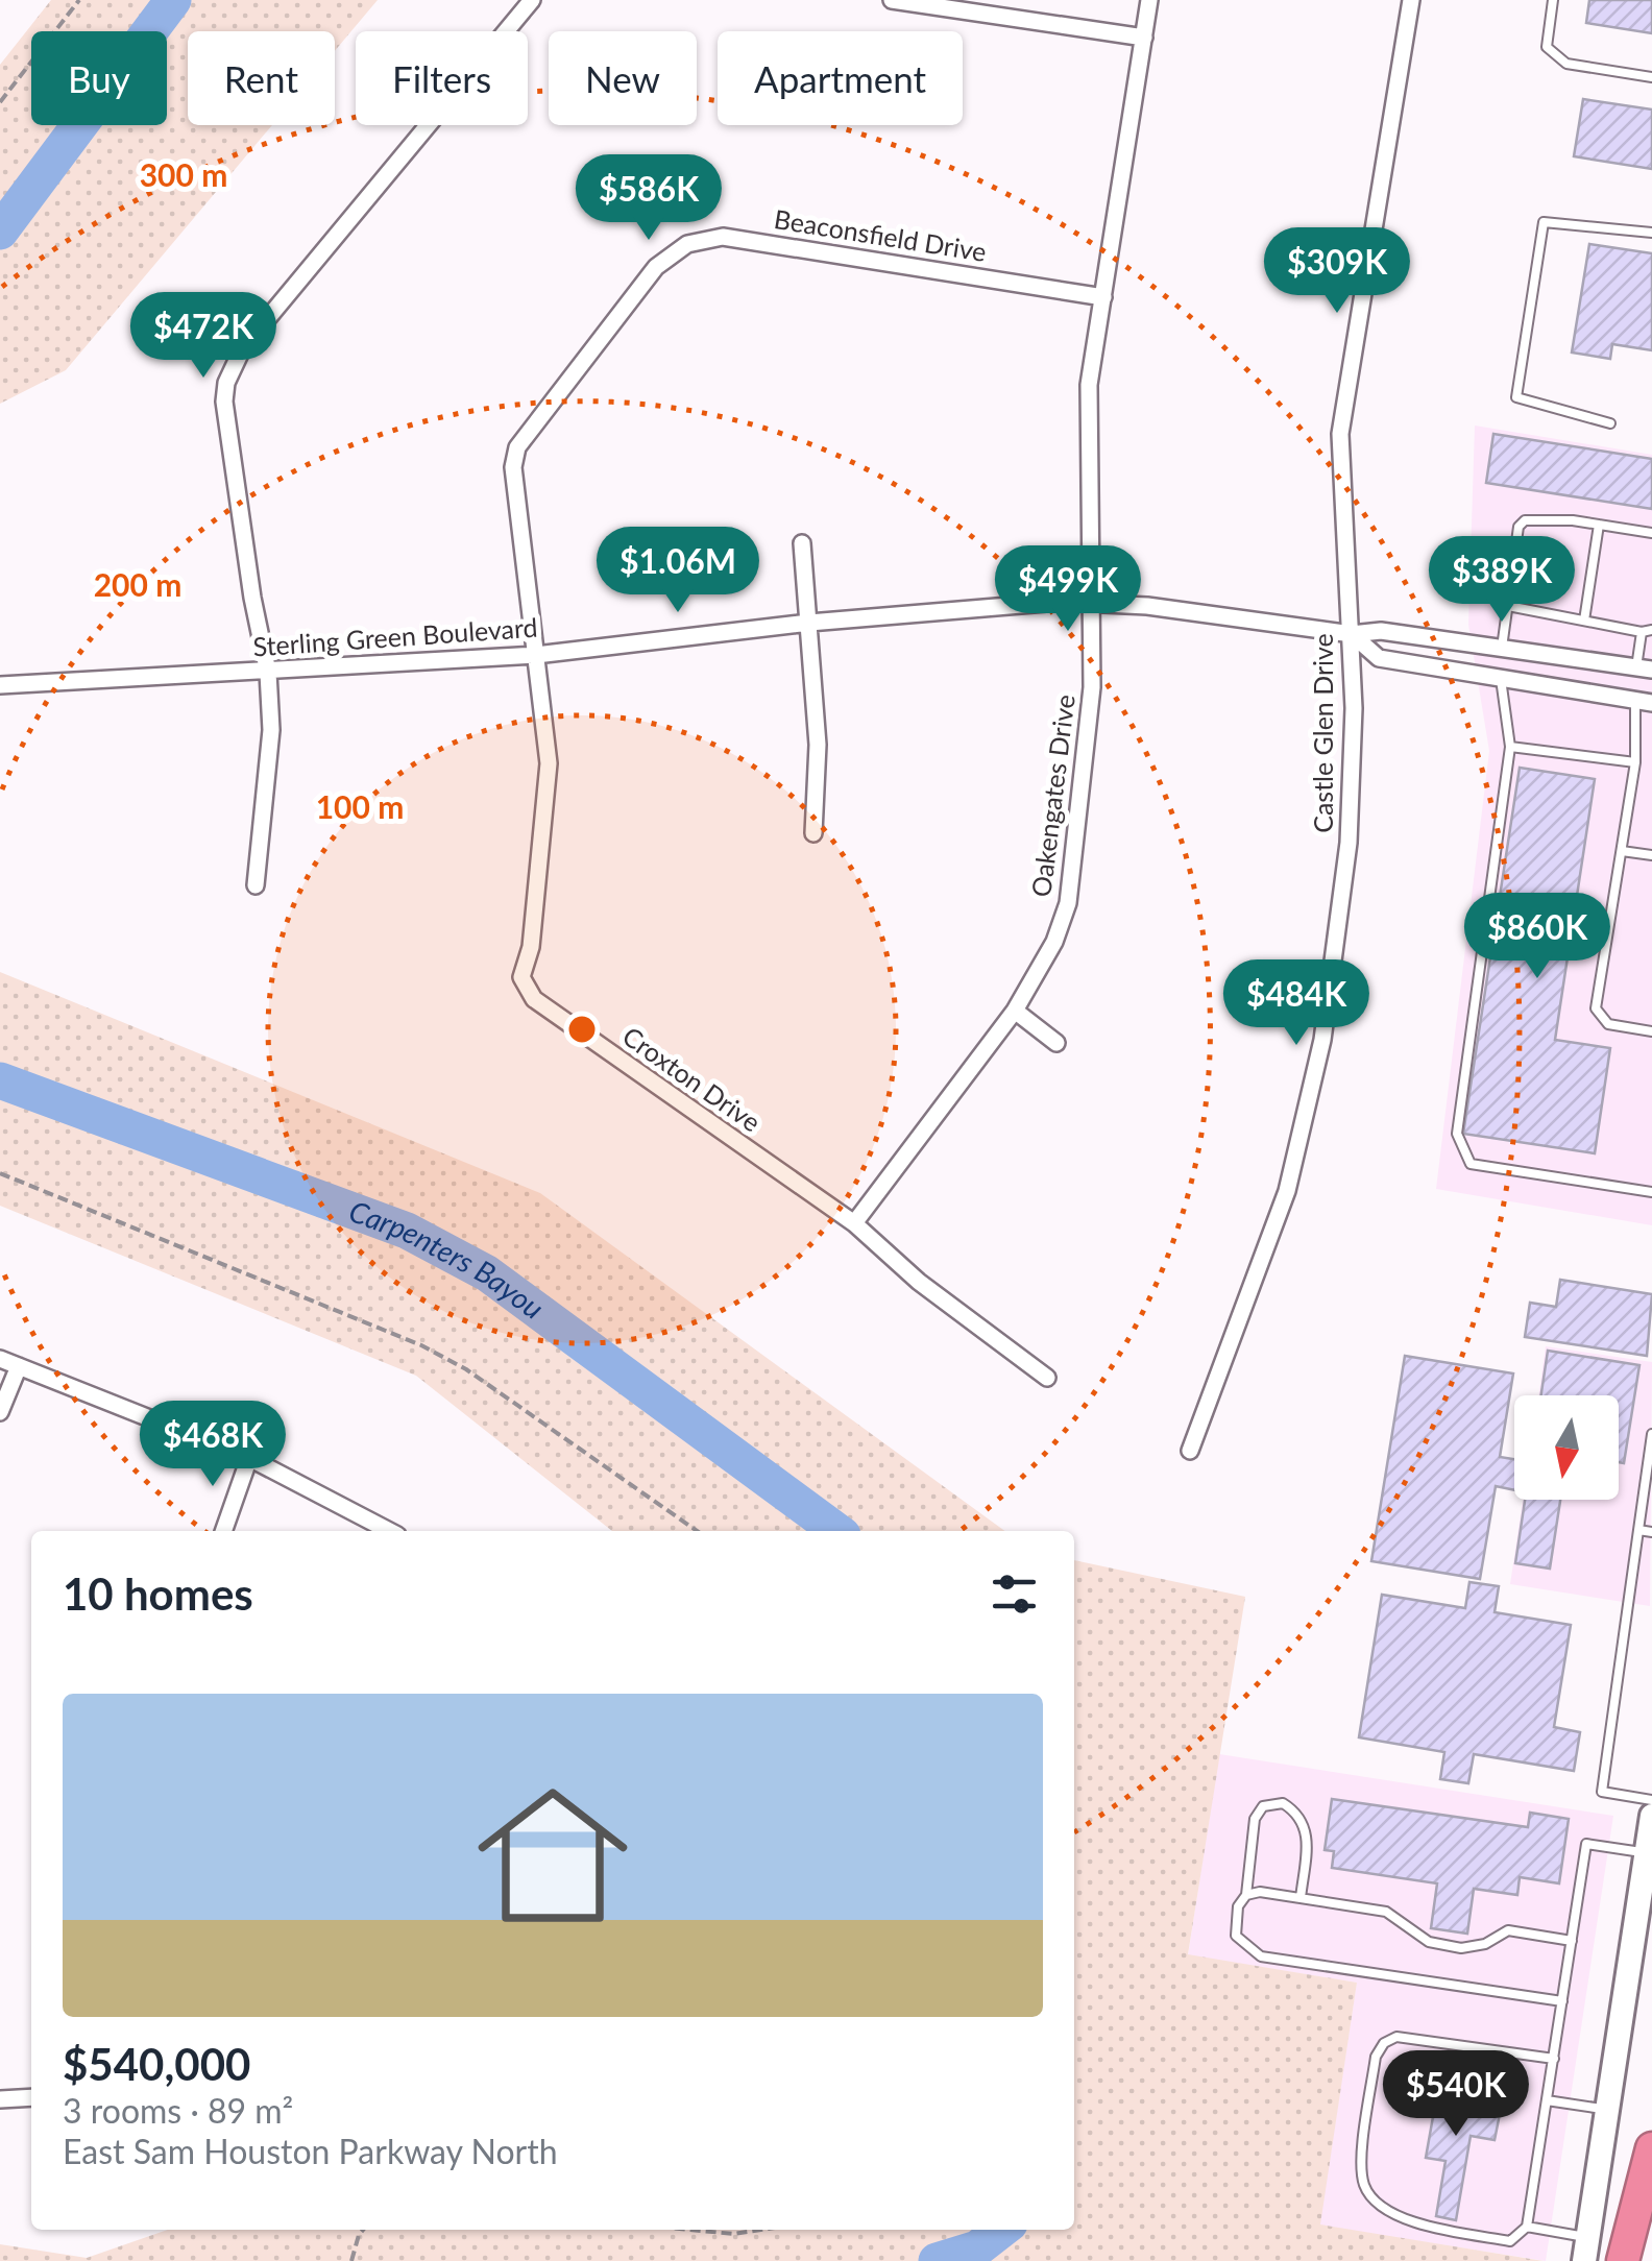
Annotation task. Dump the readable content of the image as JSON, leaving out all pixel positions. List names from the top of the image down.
{
  "streets": {
    "street": [
      "Beaconsfield Drive",
      "Sterling Green Boulevard",
      "Castle Glen Drive",
      "Oakengates Drive",
      "Croxton Drive"
    ]
  },
  "crossings": [
    ["Beaconsfield Drive", "Sterling Green Boulevard"],
    ["Beaconsfield Drive", "Oakengates Drive"],
    ["Beaconsfield Drive", "Croxton Drive"],
    ["Sterling Green Boulevard", "Castle Glen Drive"],
    ["Sterling Green Boulevard", "Oakengates Drive"],
    ["Sterling Green Boulevard", "Croxton Drive"],
    ["Oakengates Drive", "Croxton Drive"]
  ],
  "water": ["Carpenters Bayou"],
  "north": "bottom",
  "page": {
    "chip": [
      "Buy",
      "Rent",
      "Filters",
      "New",
      "Apartment"
    ],
    "price": [
      "$586K",
      "$309K",
      "$472K",
      "$1.06M",
      "$389K",
      "$499K",
      "$860K",
      "$484K",
      "$468K",
      "$540K"
    ],
    "heading": "10 homes",
    "list": [
      {
        "name": "$540,000",
        "note": "3 rooms · 89 m² · East Sam Houston Parkway North"
      }
    ]
  },
  "rings": ["300 m", "200 m", "100 m"]
}
